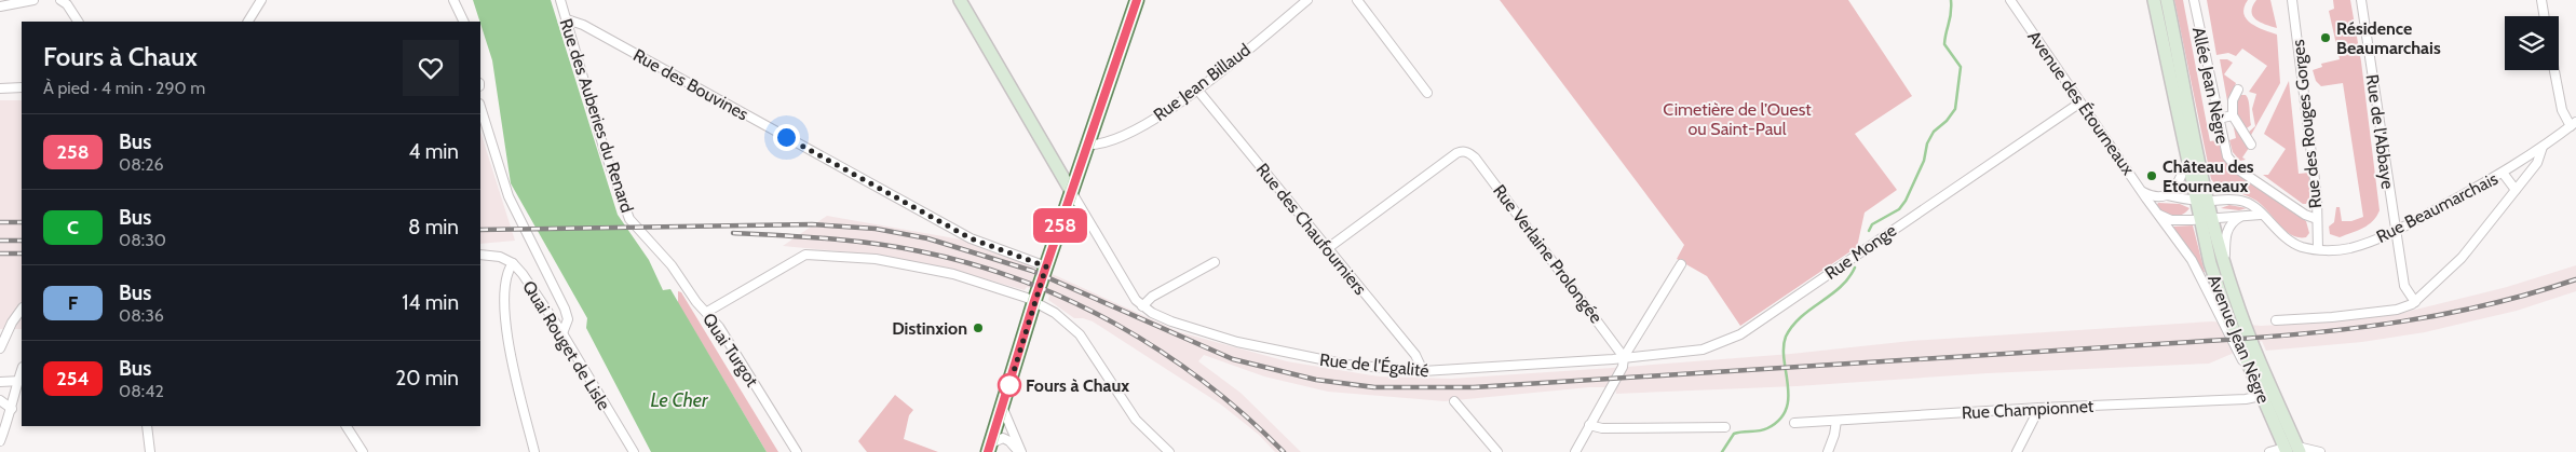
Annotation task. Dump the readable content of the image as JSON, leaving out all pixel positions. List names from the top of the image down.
{
  "streets": {
    "main road": ["Avenue Jean Nègre"],
    "street": [
      "Rue Jean Billaud",
      "Rue des Bouvines",
      "Allée Jean Nègre",
      "Avenue des Étourneaux",
      "Rue des Auberies du Renard",
      "Rue des Rouges Gorges",
      "Rue de l'Abbaye",
      "Rue Beaumarchais",
      "Rue des Chaufourniers",
      "Rue Monge",
      "Rue Verlaine Prolongée",
      "Quai Rouget de Lisle",
      "Quai Turgot",
      "Rue de l'Égalité",
      "Rue Championnet"
    ]
  },
  "crossings": [
    ["Rue Jean Billaud", "Rue des Chaufourniers"],
    ["Rue des Bouvines", "Rue des Auberies du Renard"],
    ["Allée Jean Nègre", "Rue des Rouges Gorges"],
    ["Avenue des Étourneaux", "Rue Beaumarchais"],
    ["Avenue des Étourneaux", "Rue Monge"],
    ["Avenue des Étourneaux", "Avenue Jean Nègre"],
    ["Rue des Auberies du Renard", "Quai Turgot"],
    ["Rue des Rouges Gorges", "Rue Beaumarchais"],
    ["Rue de l'Abbaye", "Rue Beaumarchais"],
    ["Rue Beaumarchais", "Avenue Jean Nègre"],
    ["Rue des Chaufourniers", "Rue Verlaine Prolongée"],
    ["Rue des Chaufourniers", "Rue de l'Égalité"],
    ["Rue Monge", "Rue Verlaine Prolongée"],
    ["Rue Monge", "Rue de l'Égalité"],
    ["Rue Verlaine Prolongée", "Rue de l'Égalité"],
    ["Avenue Jean Nègre", "Rue Championnet"]
  ],
  "water": ["Le Cher"],
  "parks": ["Cimetière de l’Ouest ou Saint-Paul"],
  "places": [
    "Résidence Beaumarchais",
    "Château des Etourneaux",
    "Distinxion",
    "Fours à Chaux"
  ],
  "lines": ["bus line 258"],
  "page": {
    "on_map": "258",
    "heading": ["Fours à Chaux", "À pied · 4 min · 290 m"],
    "list": [
      {
        "mark": "258",
        "name": "Bus",
        "note": "08:26",
        "value": "4 min"
      },
      {
        "mark": "C",
        "name": "Bus",
        "note": "08:30",
        "value": "8 min"
      },
      {
        "mark": "F",
        "name": "Bus",
        "note": "08:36",
        "value": "14 min"
      },
      {
        "mark": "254",
        "name": "Bus",
        "note": "08:42",
        "value": "20 min"
      }
    ]
  }
}
